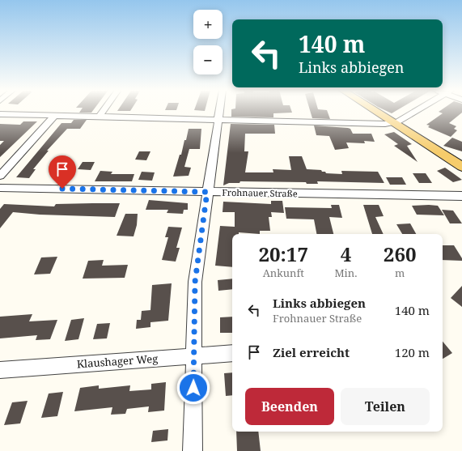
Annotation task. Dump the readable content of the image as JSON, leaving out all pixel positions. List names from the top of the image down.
{
  "streets": {
    "street": ["Frohnauer Straße", "Klaushager Weg"]
  },
  "page": {
    "map_buttons": ["+", "−"],
    "turn": ["140 m", "Links abbiegen"],
    "eta": [
      "20:17",
      "Ankunft",
      "4",
      "Min.",
      "260",
      "m"
    ],
    "list": [
      {
        "name": "Links abbiegen",
        "note": "Frohnauer Straße",
        "value": "140 m"
      },
      {
        "name": "Ziel erreicht",
        "value": "120 m"
      }
    ],
    "buttons": ["Beenden", "Teilen"]
  }
}
